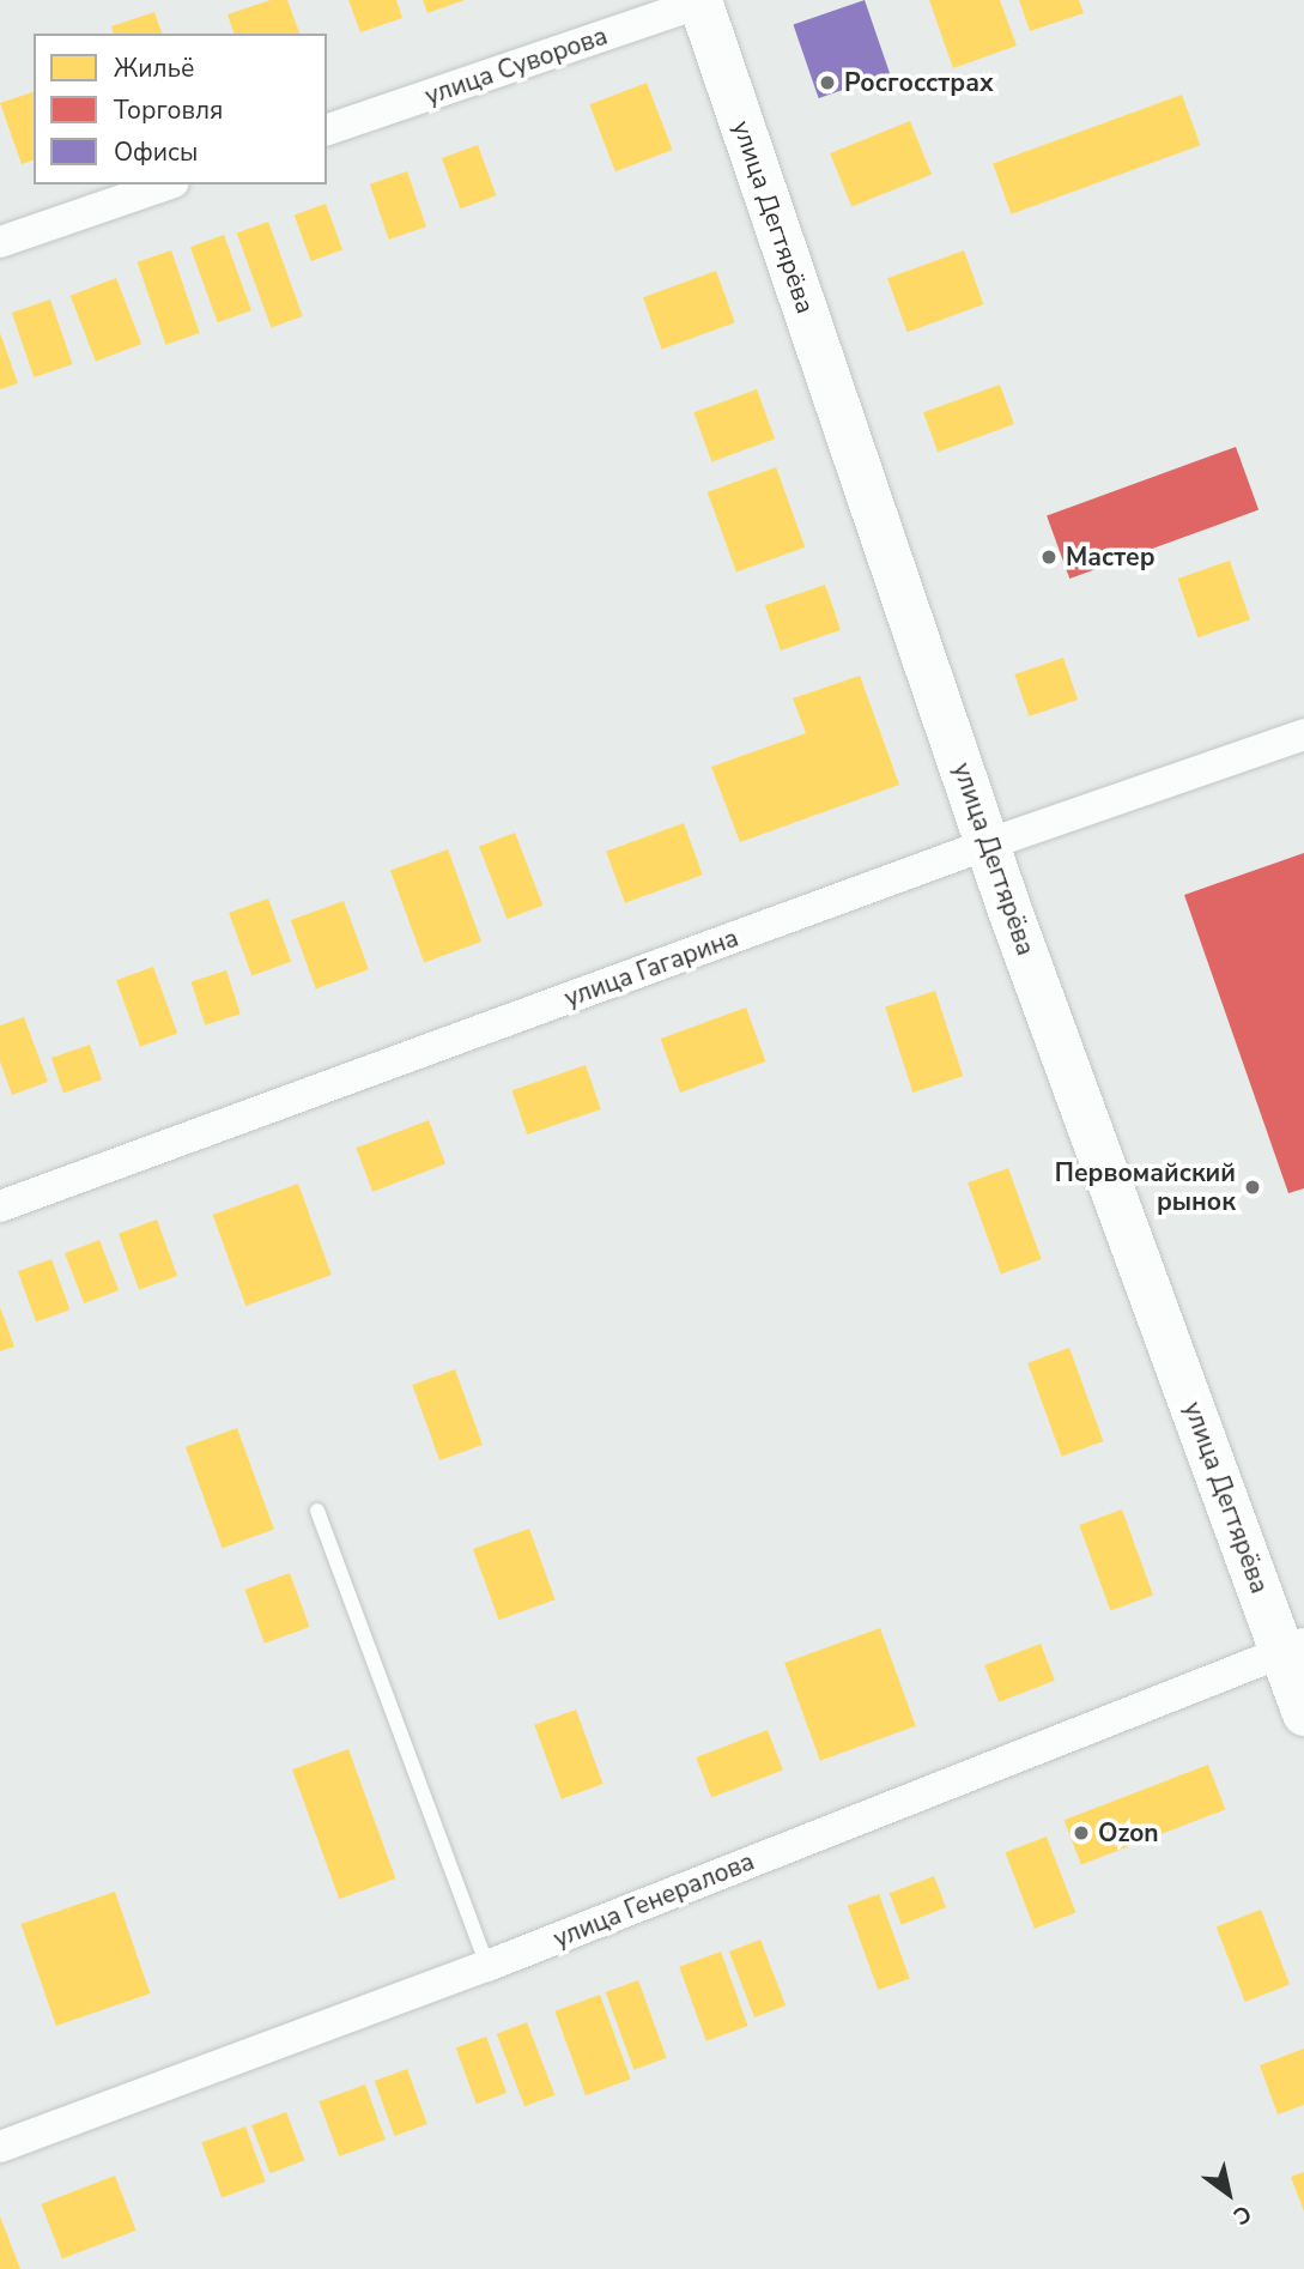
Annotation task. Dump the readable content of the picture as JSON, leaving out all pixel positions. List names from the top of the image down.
{
  "streets": {
    "main road": ["улица Дегтярёва"],
    "street": ["улица Суворова", "улица Гагарина", "улица Генералова"]
  },
  "crossings": [
    ["улица Суворова", "улица Дегтярёва"],
    ["улица Дегтярёва", "улица Гагарина"],
    ["улица Дегтярёва", "улица Генералова"]
  ],
  "places": [
    "Росгосстрах",
    "Мастер",
    "Первомайский рынок",
    "Ozon"
  ],
  "legend": ["Жильё", "Торговля", "Офисы"],
  "north": "bottom right"
}
